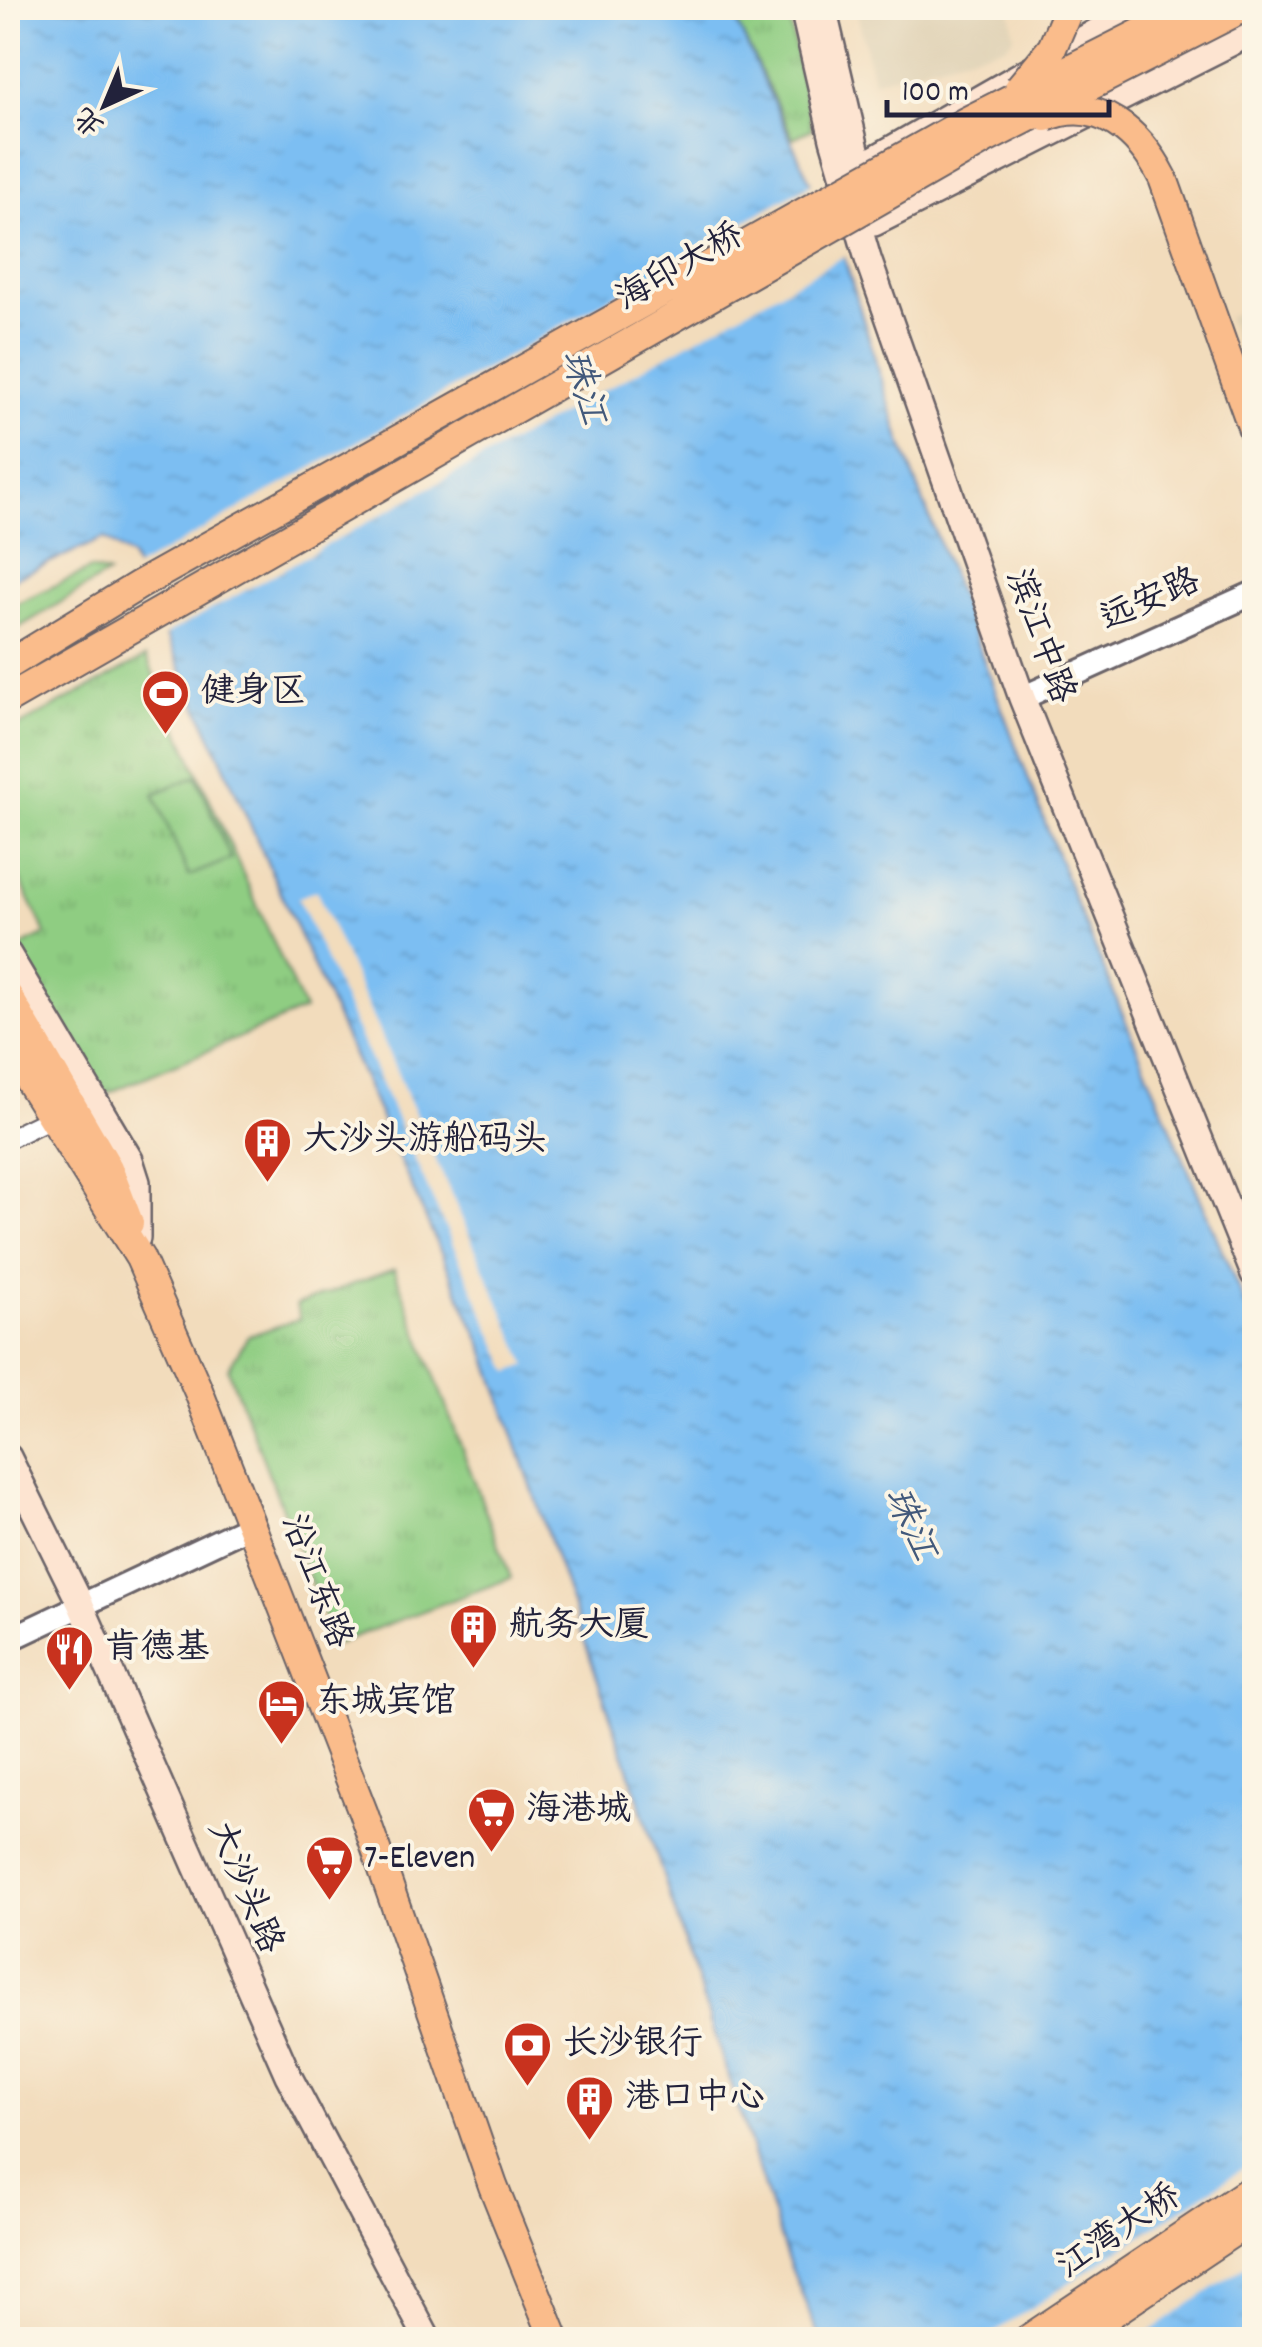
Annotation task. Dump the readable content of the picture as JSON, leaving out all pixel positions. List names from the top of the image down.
{
  "streets": {
    "main road": [
      "海印大桥",
      "滨江中路",
      "沿江东路",
      "大沙头路",
      "江湾大桥"
    ],
    "street": ["远安路"]
  },
  "crossings": [
    ["远安路", "滨江中路"]
  ],
  "water": ["珠江"],
  "places": {
    "sports": ["健身区"],
    "building": ["大沙头游船码头", "航务大厦", "港口中心"],
    "restaurant": ["肯德基"],
    "hotel": ["东城宾馆"],
    "supermarket": ["海港城", "7-Eleven"],
    "bank": ["长沙银行"]
  },
  "scale_bar": "100 m",
  "north": "bottom left"
}
